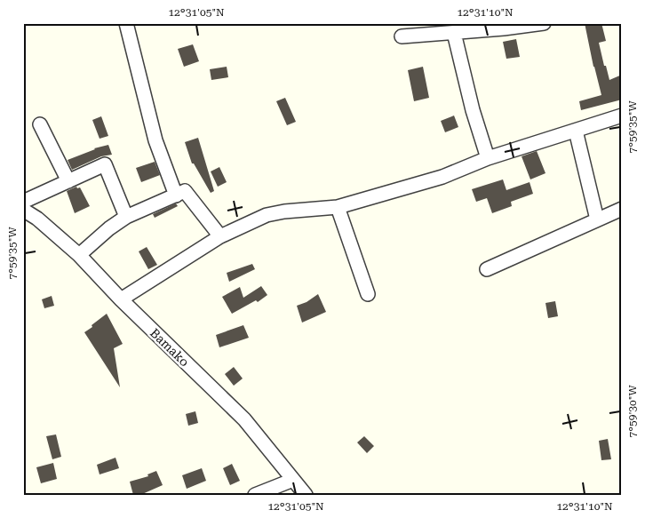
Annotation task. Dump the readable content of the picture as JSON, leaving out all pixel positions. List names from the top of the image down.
{
  "streets": {
    "street": ["Bamako"]
  },
  "coordinates": [
    "12°31'05\"N",
    "12°31'10\"N",
    "7°59'35\"W",
    "7°59'30\"W"
  ]
}
